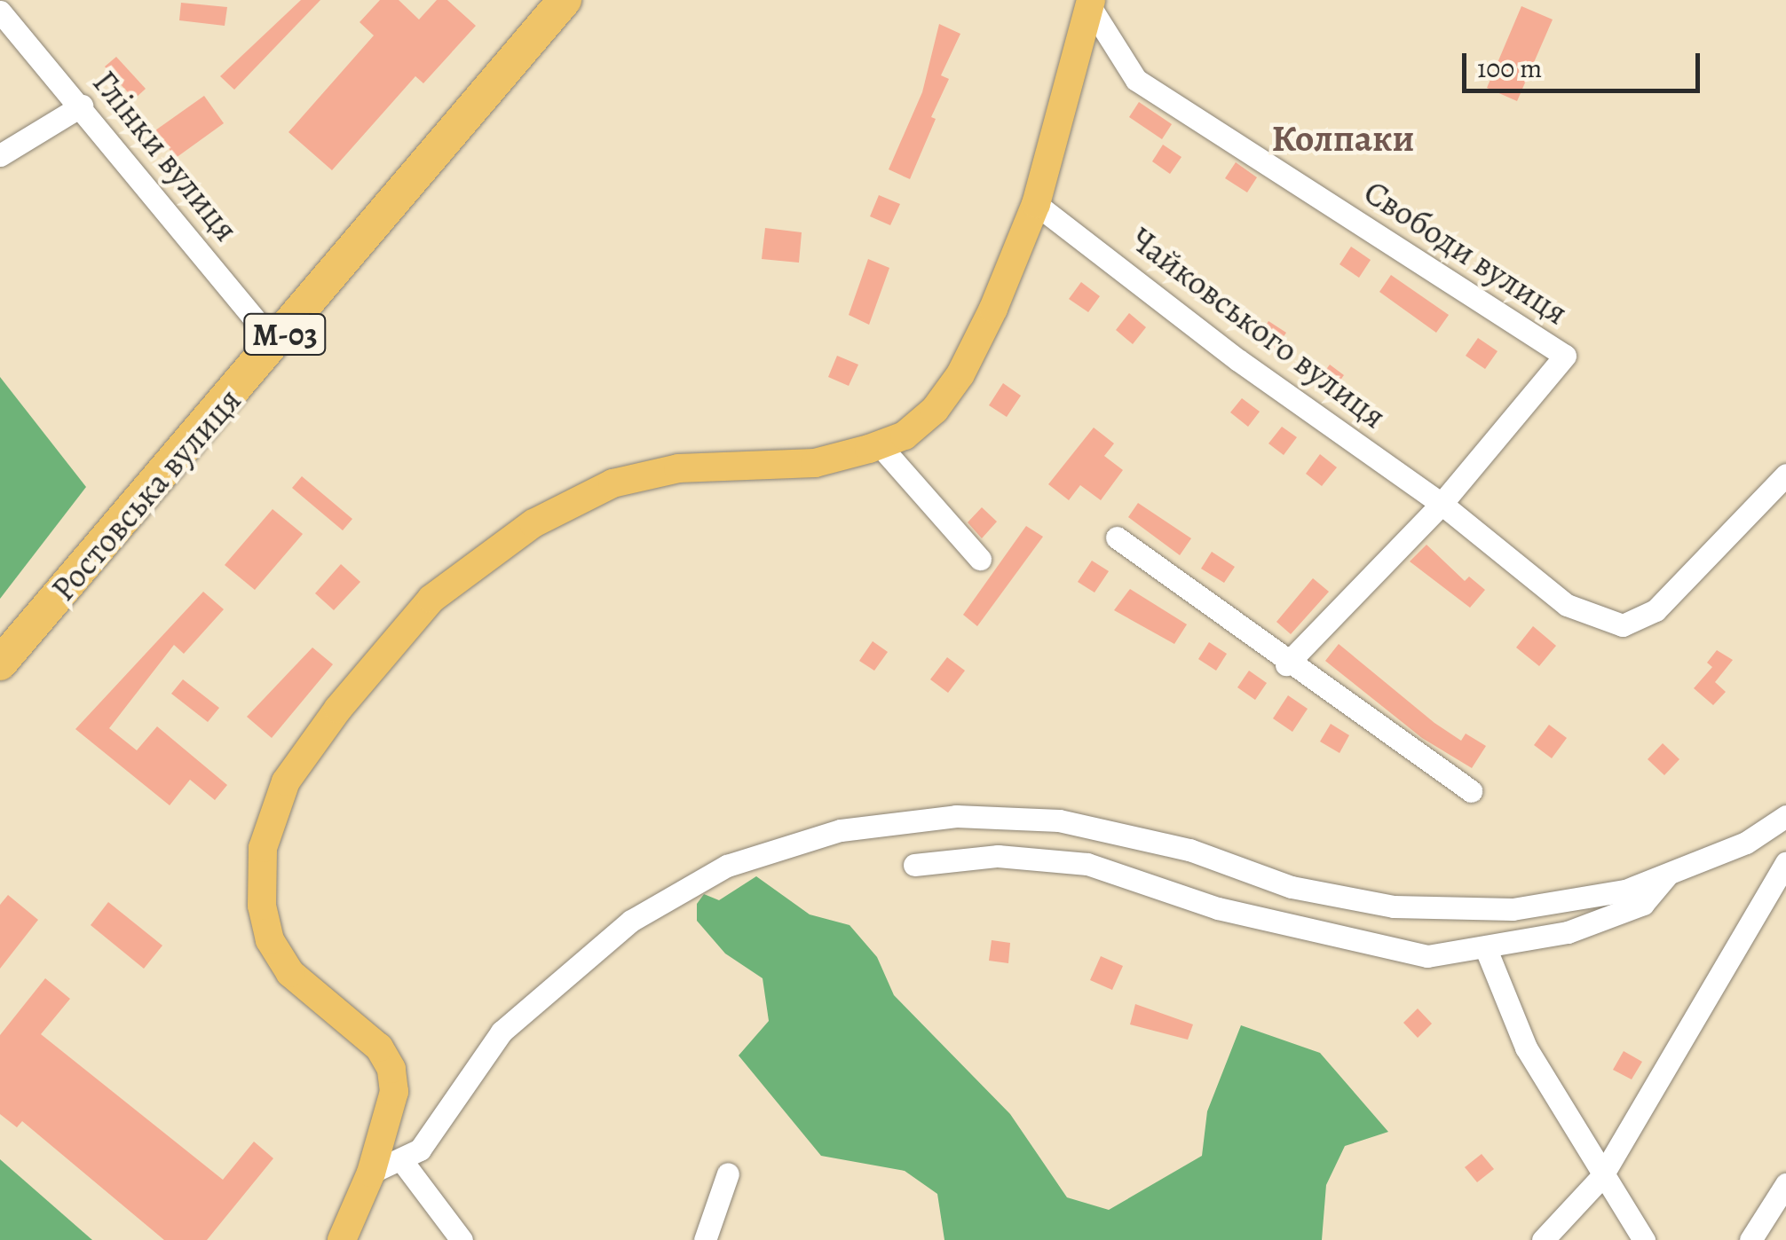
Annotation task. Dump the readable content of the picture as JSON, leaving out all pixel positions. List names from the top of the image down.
{
  "streets": {
    "highway": ["М-03", "Ростовська вулиця"],
    "street": ["Глінки вулиця", "Свободи вулиця", "Чайковського вулиця"]
  },
  "crossings": [
    ["Глінки вулиця", "Ростовська вулиця"],
    ["Свободи вулиця", "Чайковського вулиця"]
  ],
  "districts": ["Колпаки"],
  "scale_bar": "100 m"
}
